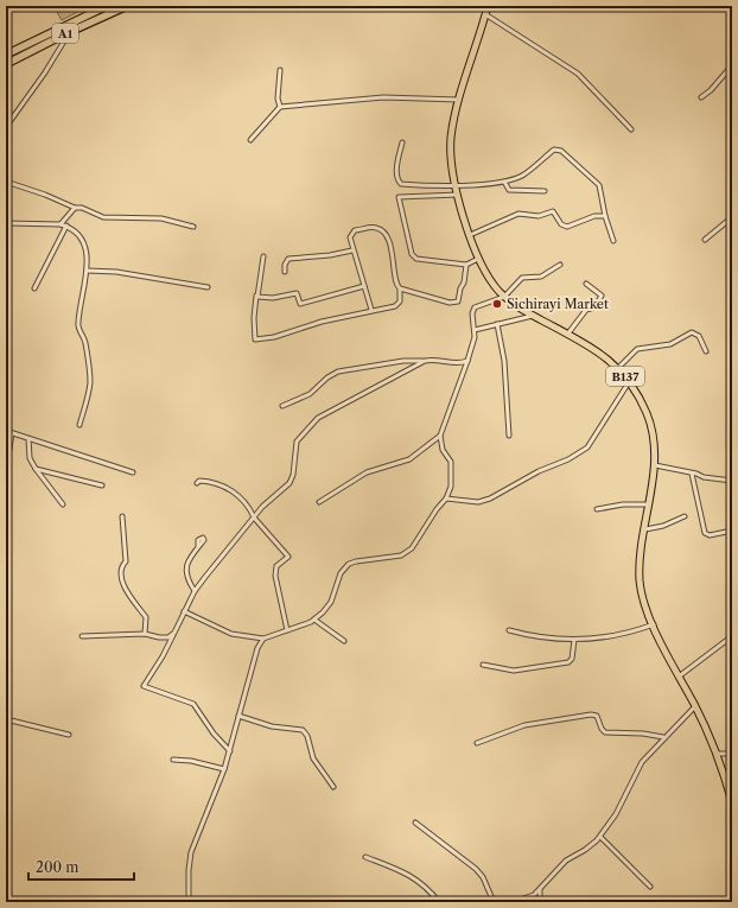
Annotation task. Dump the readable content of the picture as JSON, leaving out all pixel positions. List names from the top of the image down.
{
  "streets": {
    "highway": ["A1"],
    "main road": ["B137"]
  },
  "places": ["Sichirayi Market"],
  "scale_bar": "200 m"
}
